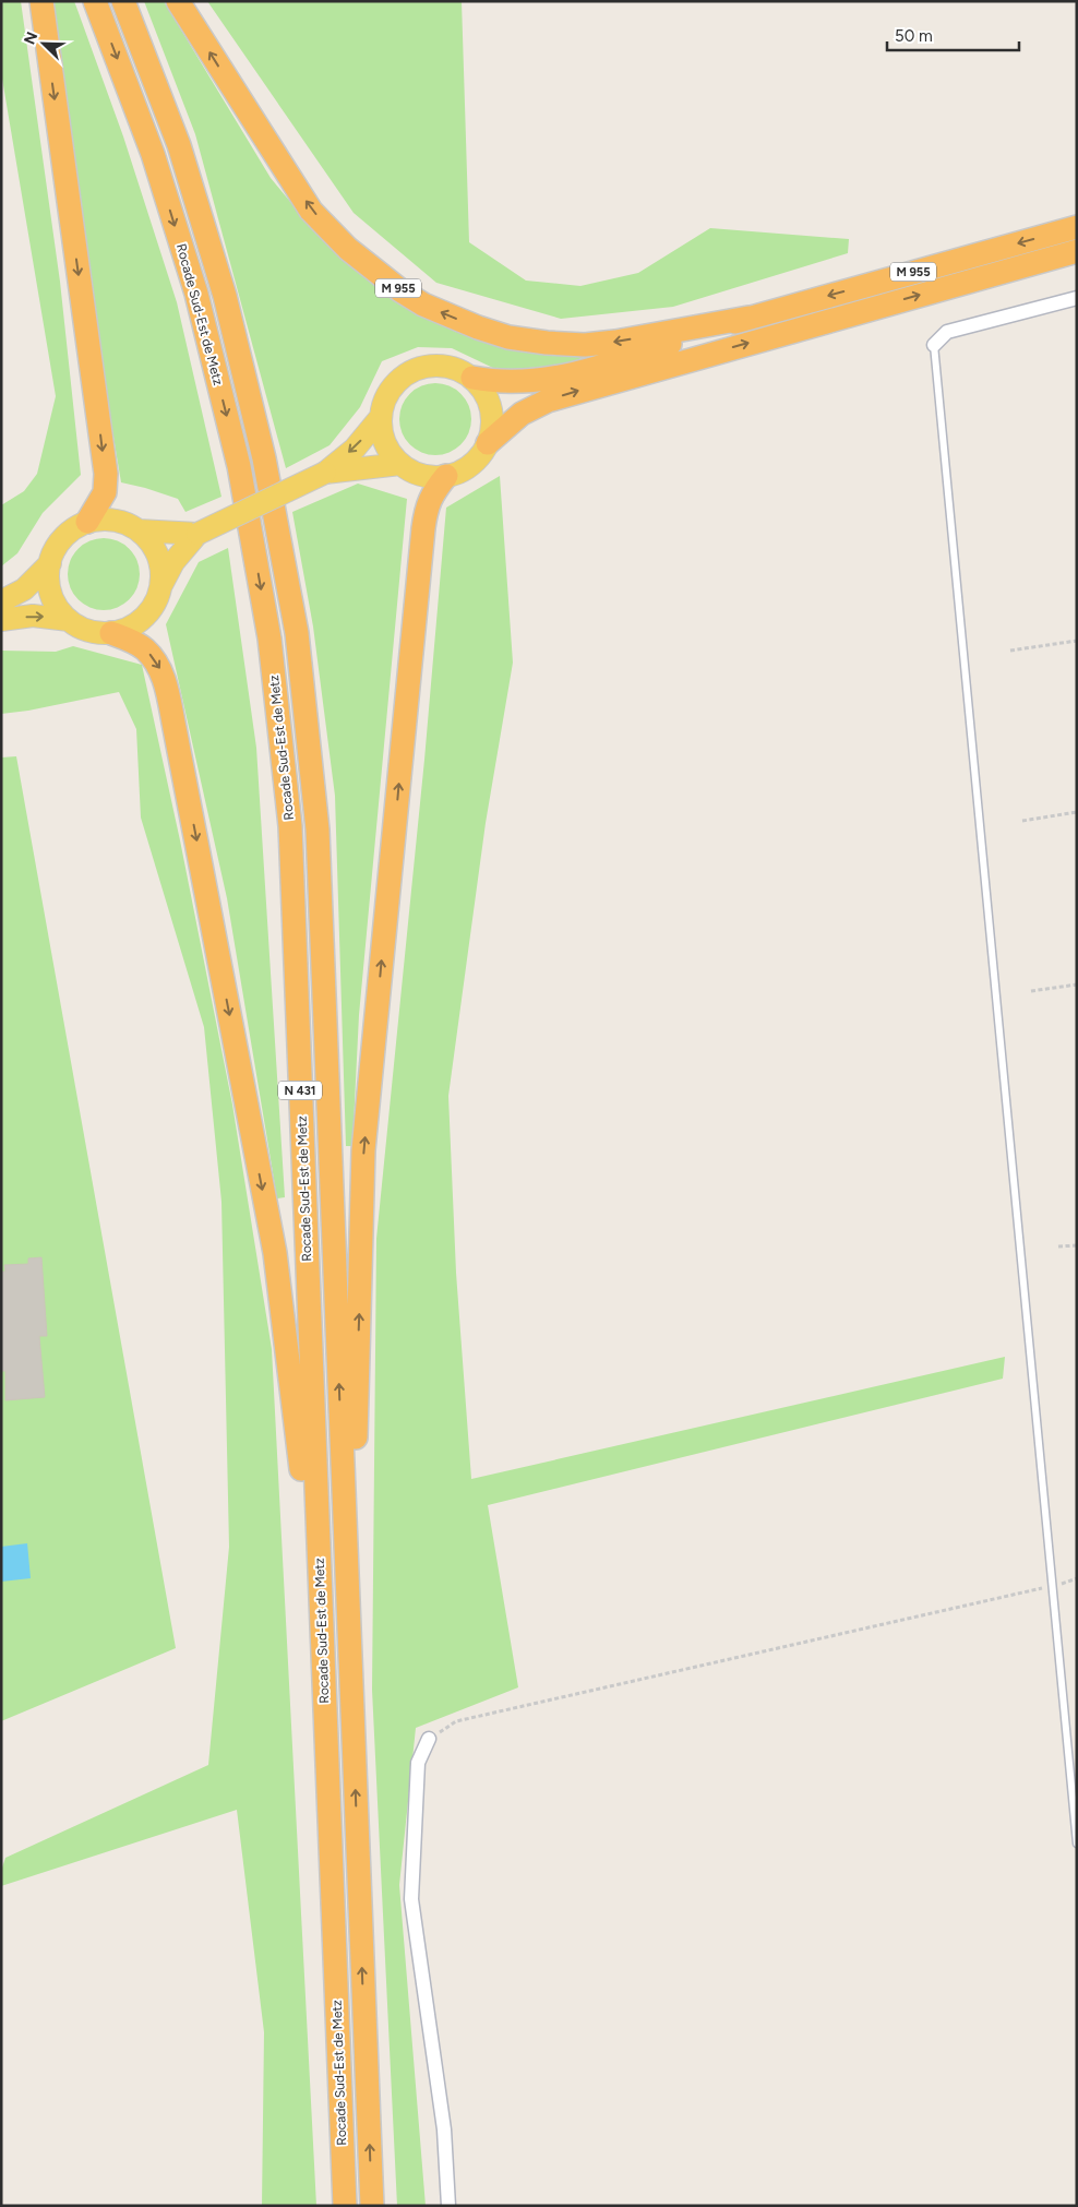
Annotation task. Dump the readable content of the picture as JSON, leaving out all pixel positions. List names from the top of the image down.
{
  "streets": {
    "highway": ["M 955", "Rocade Sud-Est de Metz", "N 431"]
  },
  "scale_bar": "50 m",
  "north": "top left"
}
